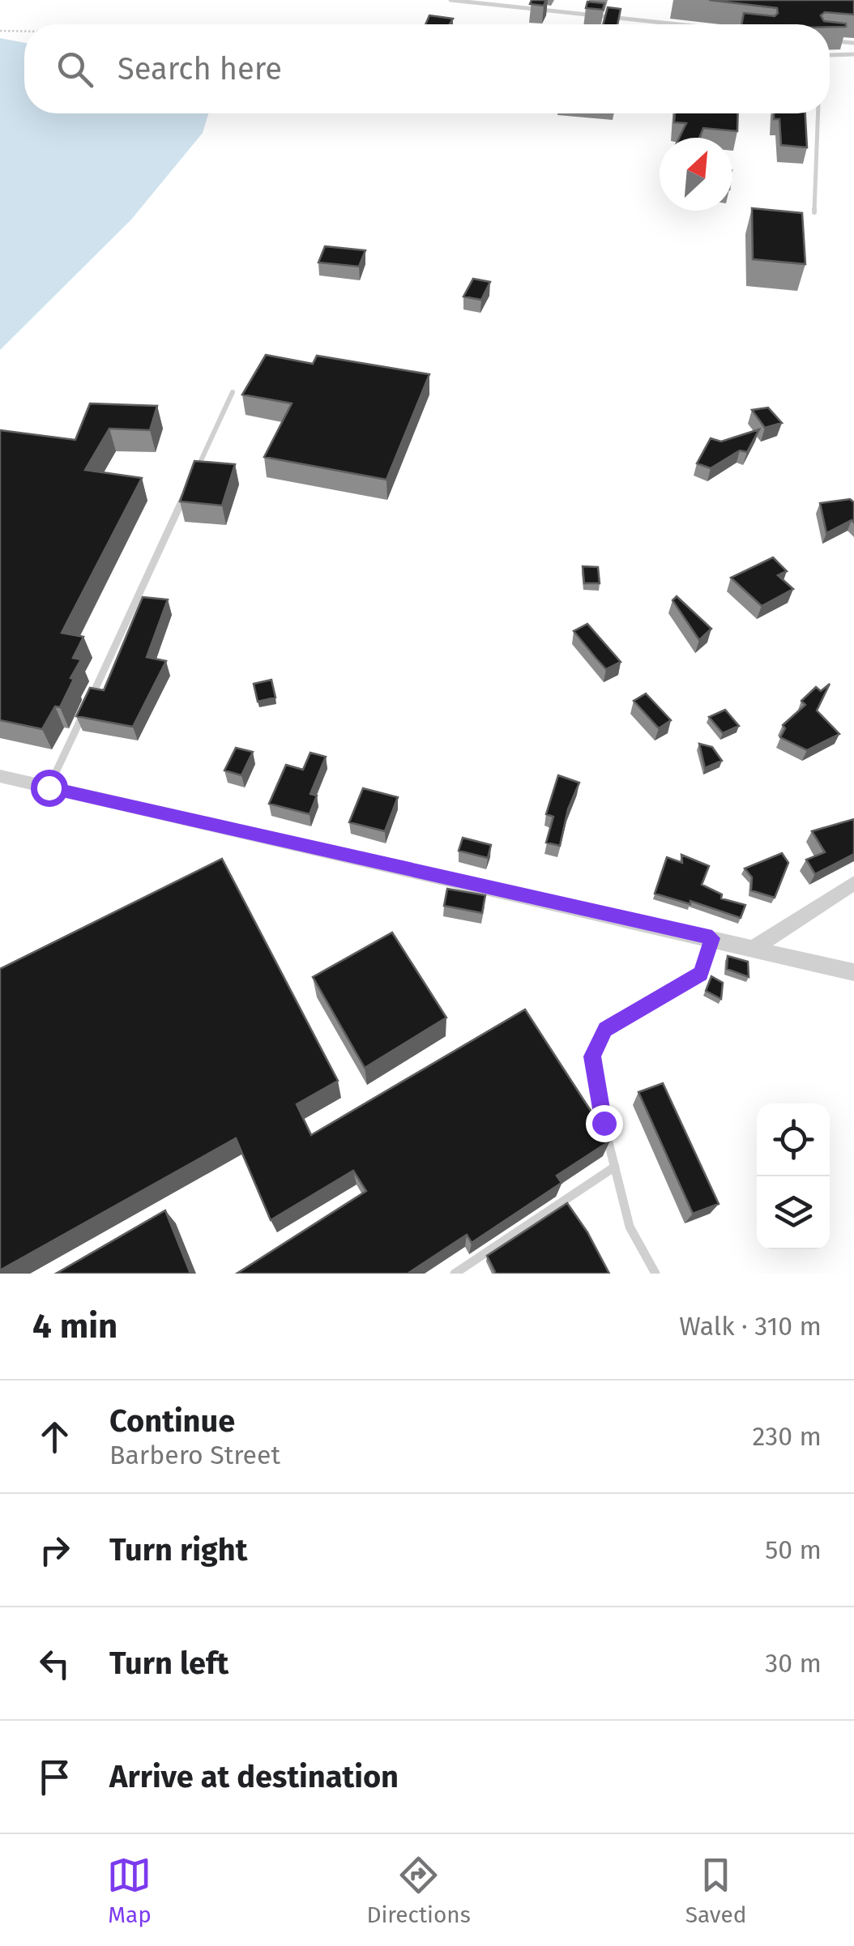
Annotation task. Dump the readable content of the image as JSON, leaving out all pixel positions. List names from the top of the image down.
{
  "north": "top right",
  "page": {
    "search": "Search here",
    "heading": ["4 min", "Walk · 310 m"],
    "list": [
      ["Continue", "Barbero Street", "230 m"],
      ["Turn right", "50 m"],
      ["Turn left", "30 m"],
      "Arrive at destination"
    ],
    "nav": ["Map", "Directions", "Saved"]
  }
}
